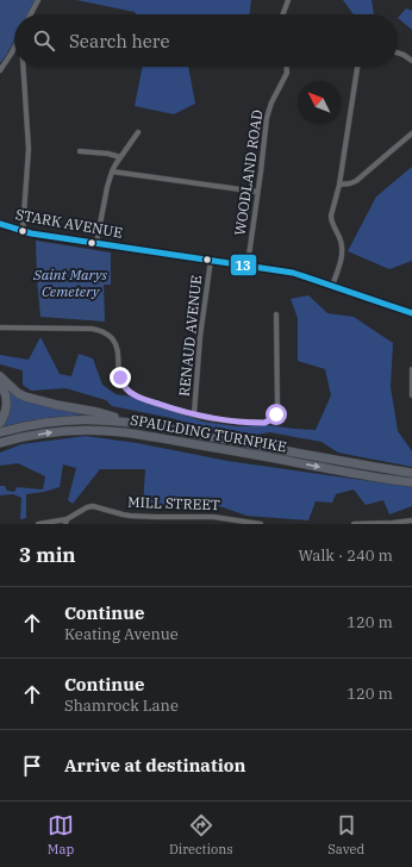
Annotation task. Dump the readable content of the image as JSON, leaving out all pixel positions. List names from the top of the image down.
{
  "streets": {
    "highway": ["SPAULDING TURNPIKE"],
    "main road": ["STARK AVENUE"],
    "street": ["WOODLAND ROAD", "RENAUD AVENUE", "MILL STREET"]
  },
  "crossings": [
    ["WOODLAND ROAD", "STARK AVENUE"],
    ["STARK AVENUE", "RENAUD AVENUE"]
  ],
  "parks": ["Saint Marys Cemetery"],
  "lines": ["transit line 13"],
  "north": "top left",
  "page": {
    "search": "Search here",
    "heading": ["3 min", "Walk · 240 m"],
    "list": [
      ["Continue", "Keating Avenue", "120 m"],
      ["Continue", "Shamrock Lane", "120 m"],
      "Arrive at destination"
    ],
    "nav": ["Map", "Directions", "Saved"]
  }
}
